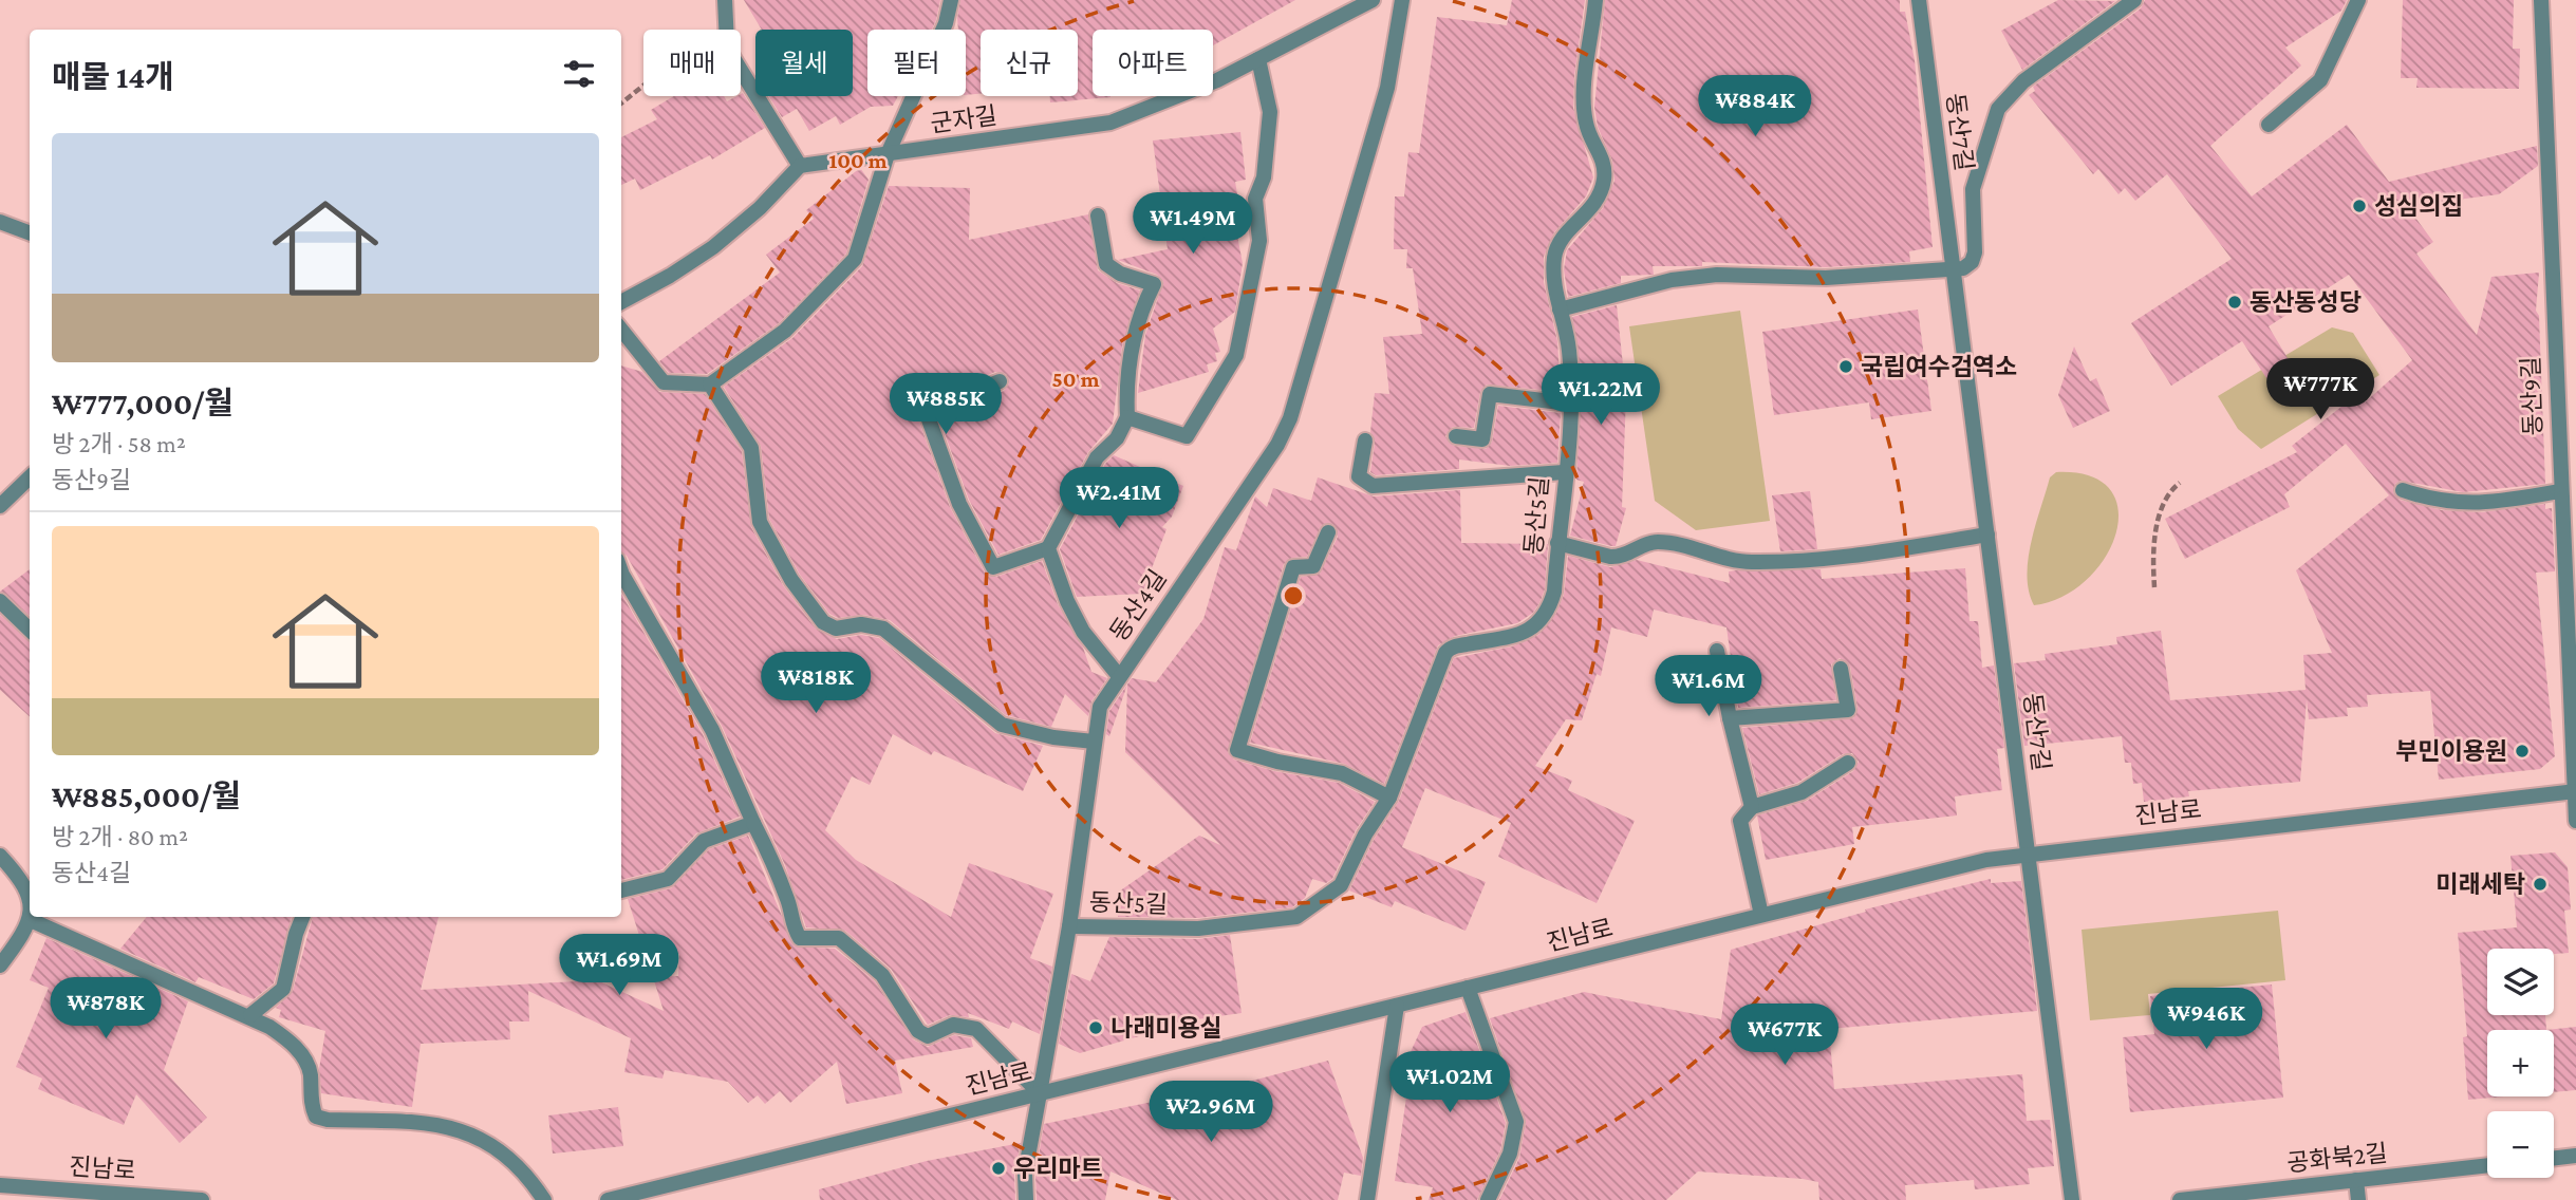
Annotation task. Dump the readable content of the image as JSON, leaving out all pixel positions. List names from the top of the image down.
{
  "streets": {
    "street": [
      "군자길",
      "동산7길",
      "동산9길",
      "동산5길",
      "동산4길",
      "진남로",
      "공화북2길"
    ]
  },
  "crossings": [
    ["동산7길", "진남로"],
    ["동산9길", "진남로"],
    ["동산5길", "동산4길"],
    ["동산4길", "진남로"]
  ],
  "places": [
    "성심의집",
    "동산동성당",
    "국립여수검역소",
    "부민이용원",
    "미래세탁",
    "나래미용실",
    "우리마트"
  ],
  "page": {
    "chip": [
      "매매",
      "월세",
      "필터",
      "신규",
      "아파트"
    ],
    "heading": "매물 14개",
    "price": [
      "₩884K",
      "₩1.49M",
      "₩777K",
      "₩1.22M",
      "₩885K",
      "₩2.41M",
      "₩818K",
      "₩1.6M",
      "₩1.69M",
      "₩878K",
      "₩946K",
      "₩677K",
      "₩1.02M",
      "₩2.96M"
    ],
    "list": [
      {
        "name": "₩777,000/월",
        "note": "방 2개 · 58 m² · 동산9길"
      },
      {
        "name": "₩885,000/월",
        "note": "방 2개 · 80 m² · 동산4길"
      }
    ],
    "map_buttons": ["+", "−"]
  },
  "rings": ["100 m", "50 m"]
}
